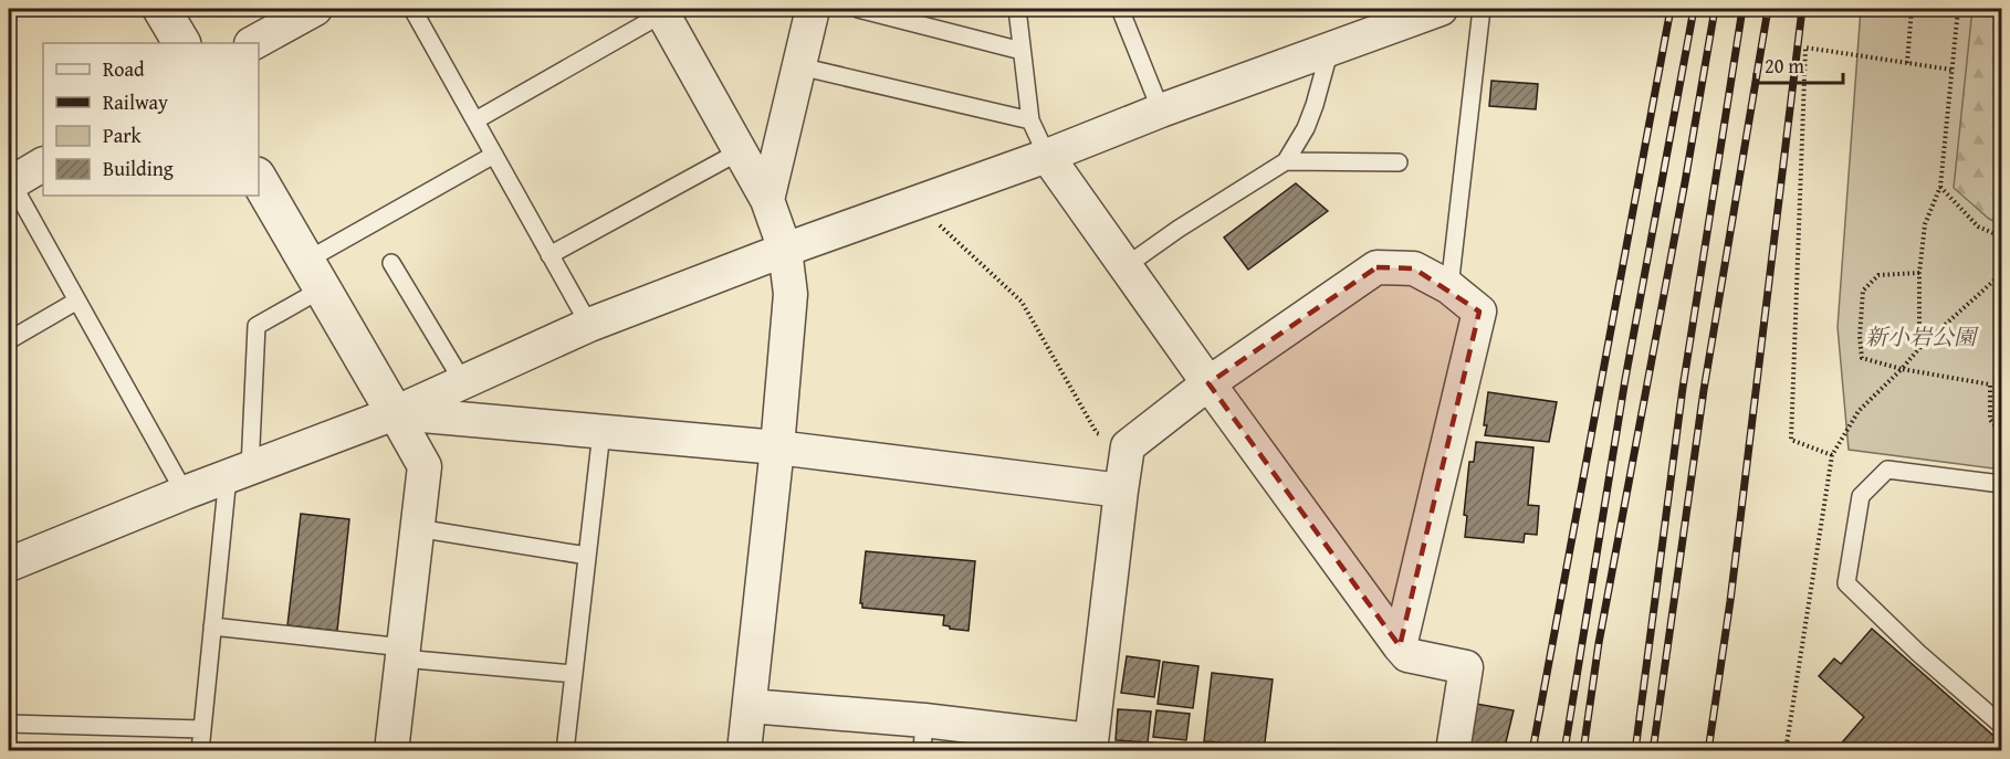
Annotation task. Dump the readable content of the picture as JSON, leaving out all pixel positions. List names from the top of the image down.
{
  "parks": ["新小岩公園"],
  "legend": [
    "Road",
    "Railway",
    "Park",
    "Building"
  ],
  "scale_bar": "20 m"
}
